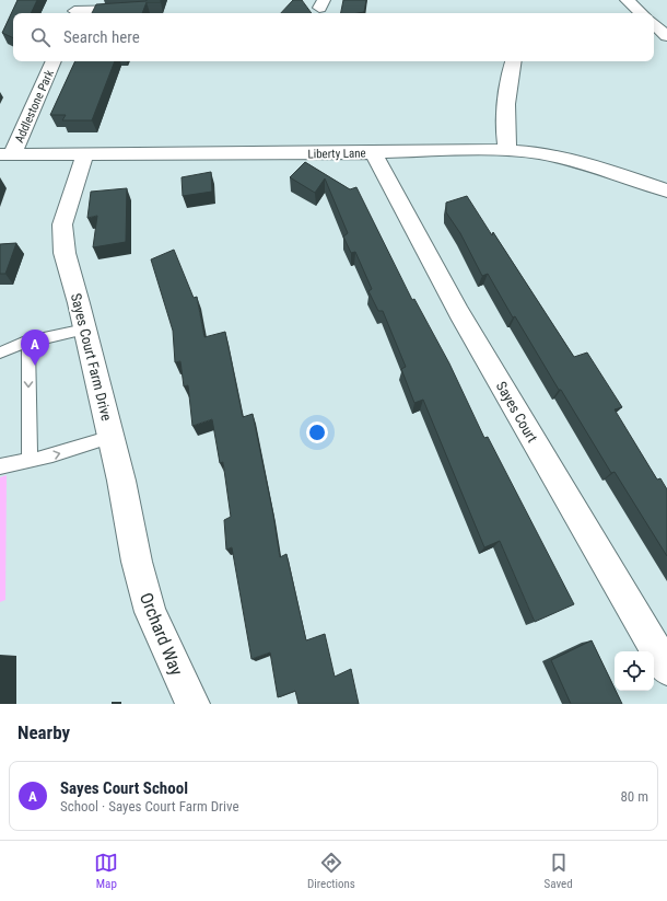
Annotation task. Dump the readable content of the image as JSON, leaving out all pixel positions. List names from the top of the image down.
{
  "streets": {
    "street": [
      "Addlestone Park",
      "Liberty Lane",
      "Sayes Court Farm Drive",
      "Sayes Court",
      "Orchard Way"
    ]
  },
  "crossings": [
    ["Addlestone Park", "Liberty Lane"],
    ["Liberty Lane", "Sayes Court Farm Drive"],
    ["Liberty Lane", "Sayes Court"],
    ["Sayes Court Farm Drive", "Orchard Way"]
  ],
  "page": {
    "search": "Search here",
    "pins": "A",
    "heading": "Nearby",
    "list": [
      {
        "mark": "A",
        "name": "Sayes Court School",
        "note": "School · Sayes Court Farm Drive",
        "value": "80 m"
      }
    ],
    "nav": ["Map", "Directions", "Saved"]
  }
}
